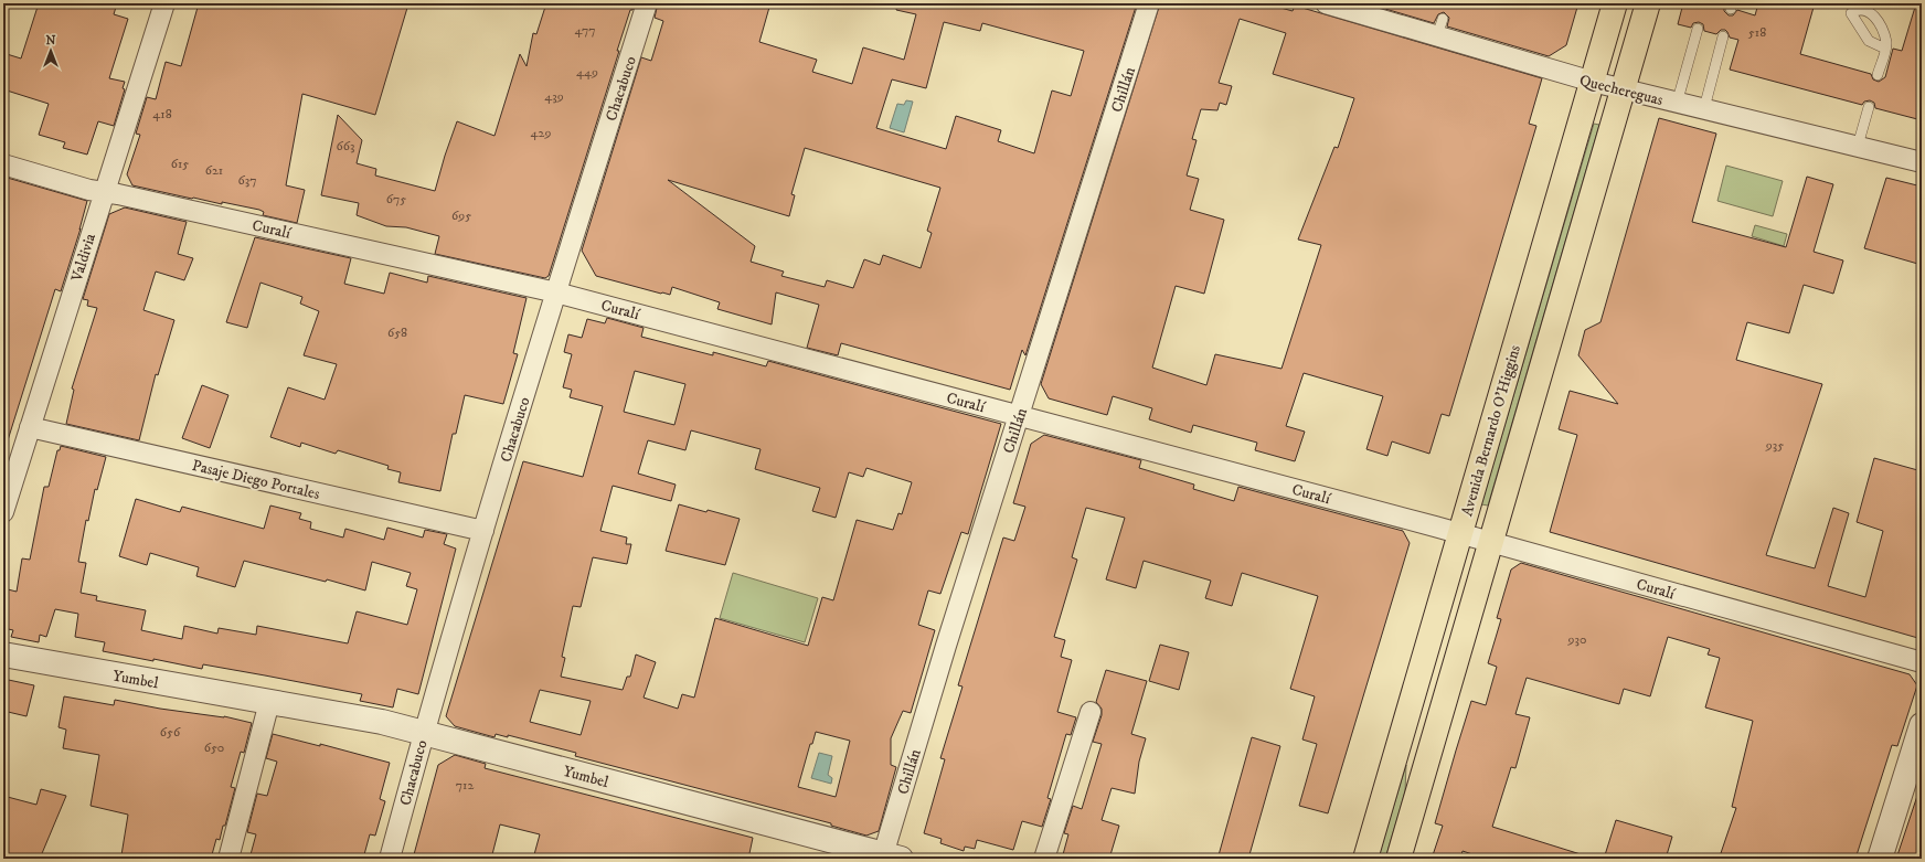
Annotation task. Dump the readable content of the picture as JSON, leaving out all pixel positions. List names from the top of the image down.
{
  "streets": {
    "main road": ["Avenida Bernardo O'Higgins"],
    "street": [
      "Chacabuco",
      "Chillán",
      "Quechereguas",
      "Curalí",
      "Valdivia",
      "Pasaje Diego Portales",
      "Yumbel"
    ]
  },
  "crossings": [
    ["Chacabuco", "Curalí"],
    ["Chacabuco", "Pasaje Diego Portales"],
    ["Chacabuco", "Yumbel"],
    ["Chillán", "Curalí"],
    ["Chillán", "Yumbel"],
    ["Quechereguas", "Avenida Bernardo O'Higgins"],
    ["Curalí", "Valdivia"],
    ["Curalí", "Avenida Bernardo O'Higgins"],
    ["Valdivia", "Pasaje Diego Portales"]
  ],
  "house_numbers": [
    "477",
    "518",
    "449",
    "439",
    "418",
    "429",
    "663",
    "615",
    "621",
    "637",
    "675",
    "695",
    "658",
    "935",
    "930",
    "656",
    "650",
    "712"
  ],
  "north": "top"
}
